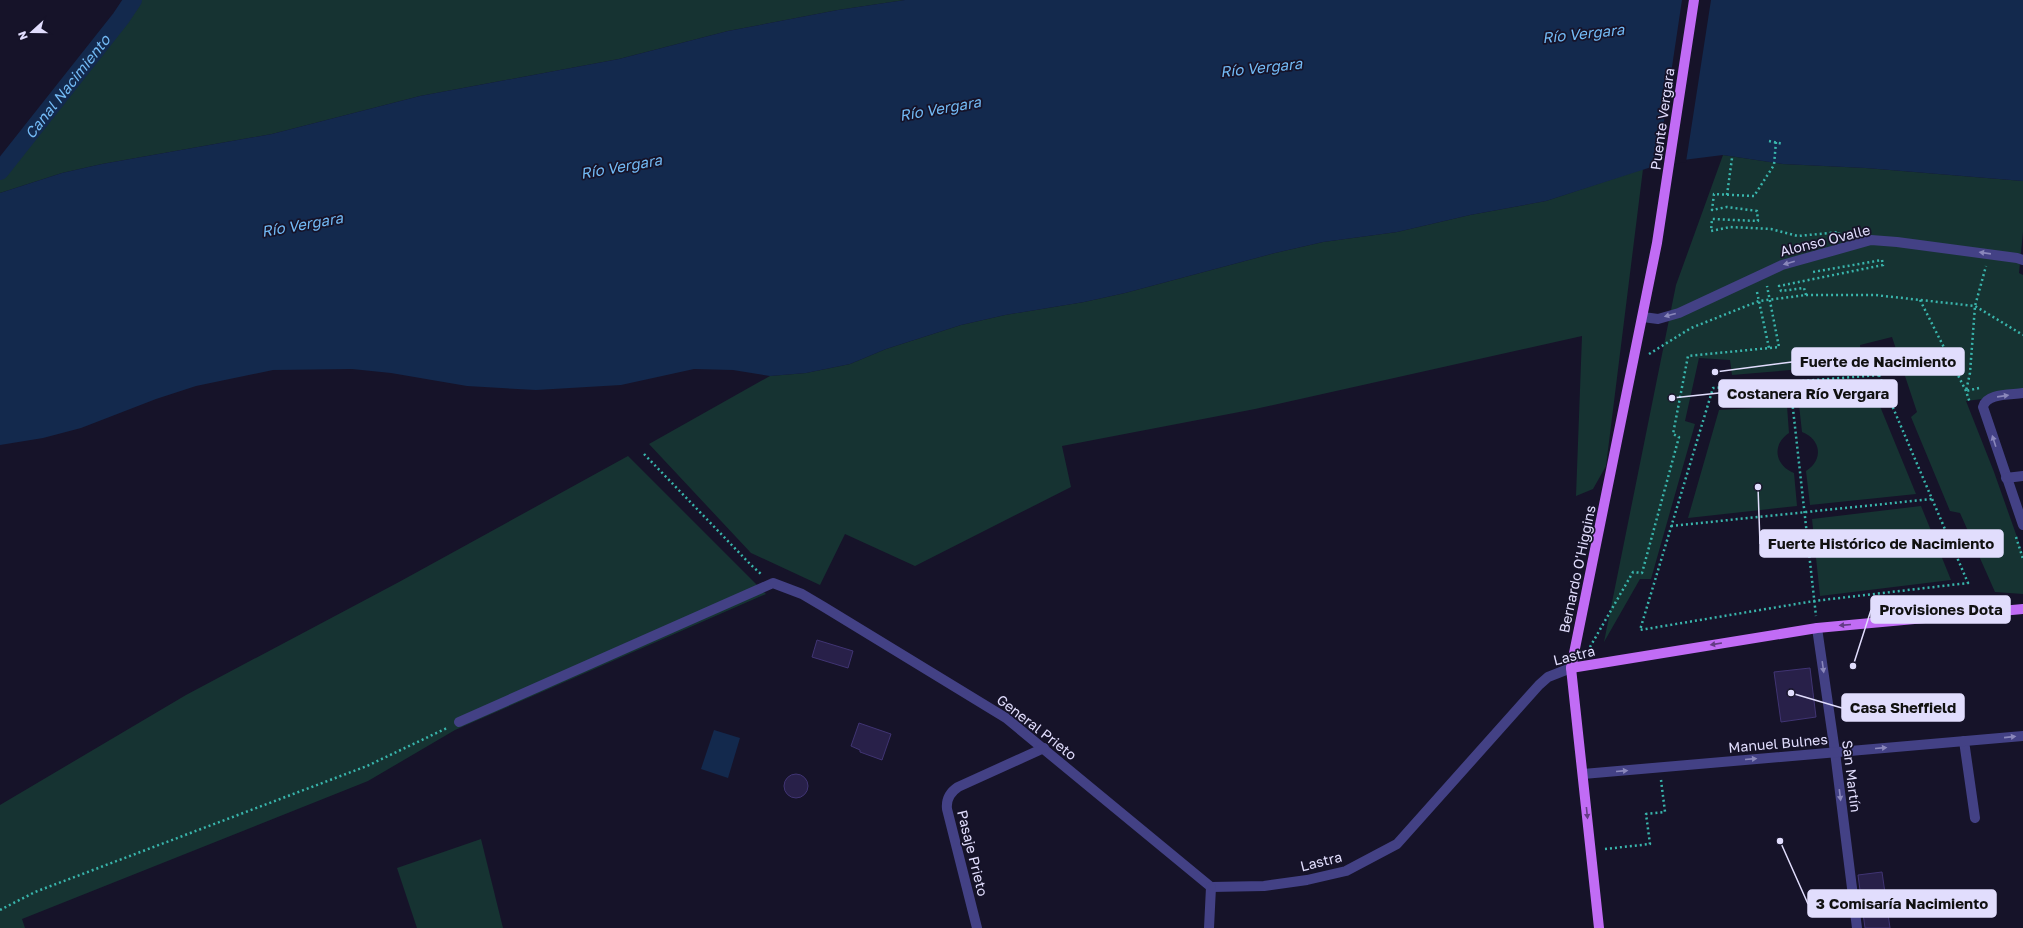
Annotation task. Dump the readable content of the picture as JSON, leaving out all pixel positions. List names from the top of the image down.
{
  "streets": {
    "main road": ["Puente Vergara", "Bernardo O'Higgins", "Lastra"],
    "street": [
      "Alonso Ovalle",
      "General Prieto",
      "Manuel Bulnes",
      "San Martín",
      "Pasaje Prieto"
    ]
  },
  "crossings": [
    ["Puente Vergara", "Bernardo O'Higgins"],
    ["Alonso Ovalle", "Bernardo O'Higgins"],
    ["Bernardo O'Higgins", "Lastra"],
    ["Bernardo O'Higgins", "Manuel Bulnes"],
    ["Lastra", "General Prieto"],
    ["Lastra", "San Martín"],
    ["General Prieto", "Pasaje Prieto"],
    ["Manuel Bulnes", "San Martín"]
  ],
  "one_way": [
    "Alonso Ovalle",
    "Lastra",
    "Manuel Bulnes",
    "San Martín"
  ],
  "water": ["Río Vergara", "Canal Nacimiento"],
  "places": [
    "Fuerte de Nacimiento",
    "Costanera Río Vergara",
    "Fuerte Histórico de Nacimiento",
    "Provisiones Dota",
    "Casa Sheffield",
    "3 Comisaría Nacimiento"
  ],
  "north": "left"
}
